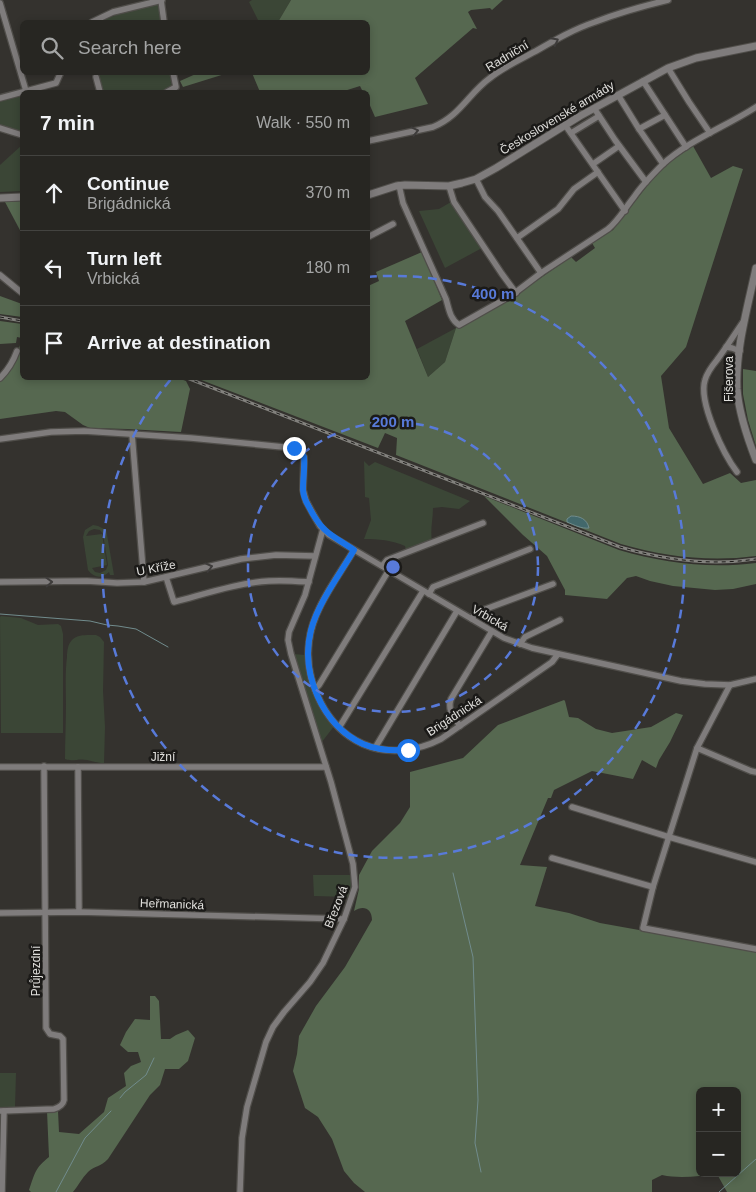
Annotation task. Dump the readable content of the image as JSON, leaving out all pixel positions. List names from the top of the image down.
{
  "streets": {
    "street": [
      "Radniční",
      "Československé armády",
      "Fišerova",
      "U Kříže",
      "Vrbická",
      "Brigádnická",
      "Jižní",
      "Heřmanická",
      "Březová",
      "Průjezdní"
    ]
  },
  "crossings": [
    ["U Kříže", "Březová"],
    ["Vrbická", "Brigádnická"],
    ["Vrbická", "Březová"],
    ["Jižní", "Březová"],
    ["Jižní", "Průjezdní"],
    ["Heřmanická", "Březová"],
    ["Heřmanická", "Průjezdní"]
  ],
  "one_way": ["Radniční", "U Kříže"],
  "page": {
    "search": "Search here",
    "heading": ["7 min", "Walk · 550 m"],
    "list": [
      ["Continue", "Brigádnická", "370 m"],
      ["Turn left", "Vrbická", "180 m"],
      "Arrive at destination"
    ],
    "map_buttons": ["+", "−"]
  },
  "rings": ["400 m", "200 m"]
}
